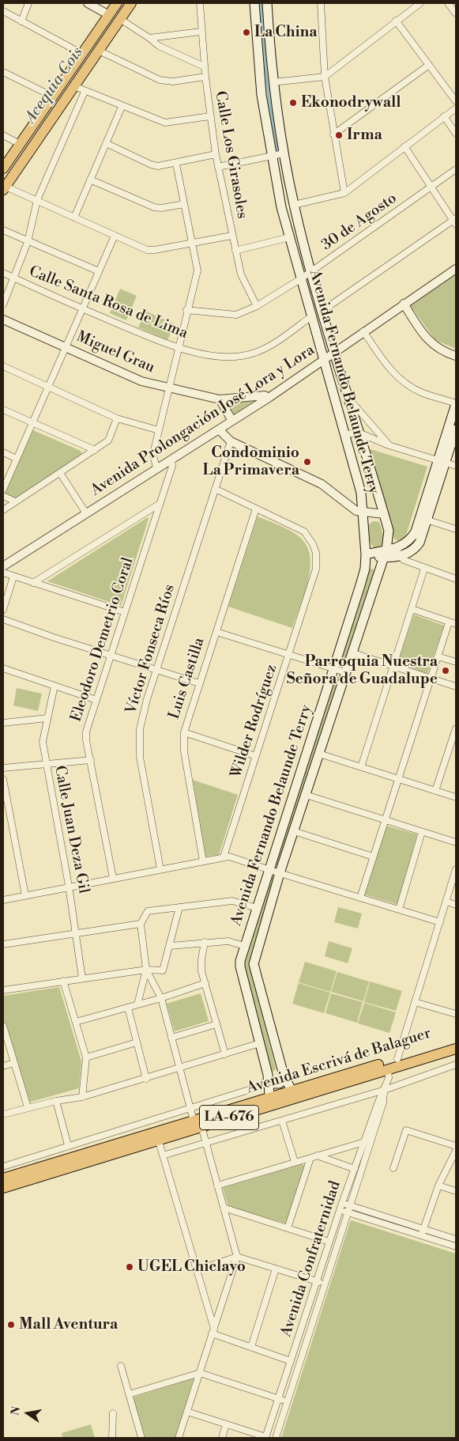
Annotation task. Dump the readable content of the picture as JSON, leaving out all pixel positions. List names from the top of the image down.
{
  "streets": {
    "main road": ["Avenida Fernando Belaunde Terry", "Avenida Escrivá de Balaguer", "LA-676"],
    "street": [
      "Calle Los Girasoles",
      "30 de Agosto",
      "Calle Santa Rosa de Lima",
      "Miguel Grau",
      "Avenida Prolongación José Lora y Lora",
      "Eleodoro Demetrio Coral",
      "Víctor Fonseca Ríos",
      "Luis Castilla",
      "Wilder Rodríguez",
      "Calle Juan Deza Gil",
      "Avenida Confraternidad"
    ]
  },
  "crossings": [
    ["Calle Los Girasoles", "30 de Agosto"],
    ["30 de Agosto", "Avenida Fernando Belaunde Terry"],
    ["Calle Santa Rosa de Lima", "Avenida Fernando Belaunde Terry"],
    ["Miguel Grau", "Avenida Prolongación José Lora y Lora"],
    ["Avenida Fernando Belaunde Terry", "Avenida Prolongación José Lora y Lora"],
    ["Avenida Fernando Belaunde Terry", "Avenida Escrivá de Balaguer"],
    ["Avenida Prolongación José Lora y Lora", "Eleodoro Demetrio Coral"],
    ["Víctor Fonseca Ríos", "Wilder Rodríguez"],
    ["Luis Castilla", "Wilder Rodríguez"],
    ["Avenida Escrivá de Balaguer", "Avenida Confraternidad"]
  ],
  "water": ["Acequia Cois"],
  "places": [
    "La China",
    "Ekonodrywall",
    "Irma",
    "Condominio La Primavera",
    "Parroquia Nuestra Señora de Guadalupe",
    "UGEL Chiclayo",
    "Mall Aventura"
  ],
  "north": "left"
}
